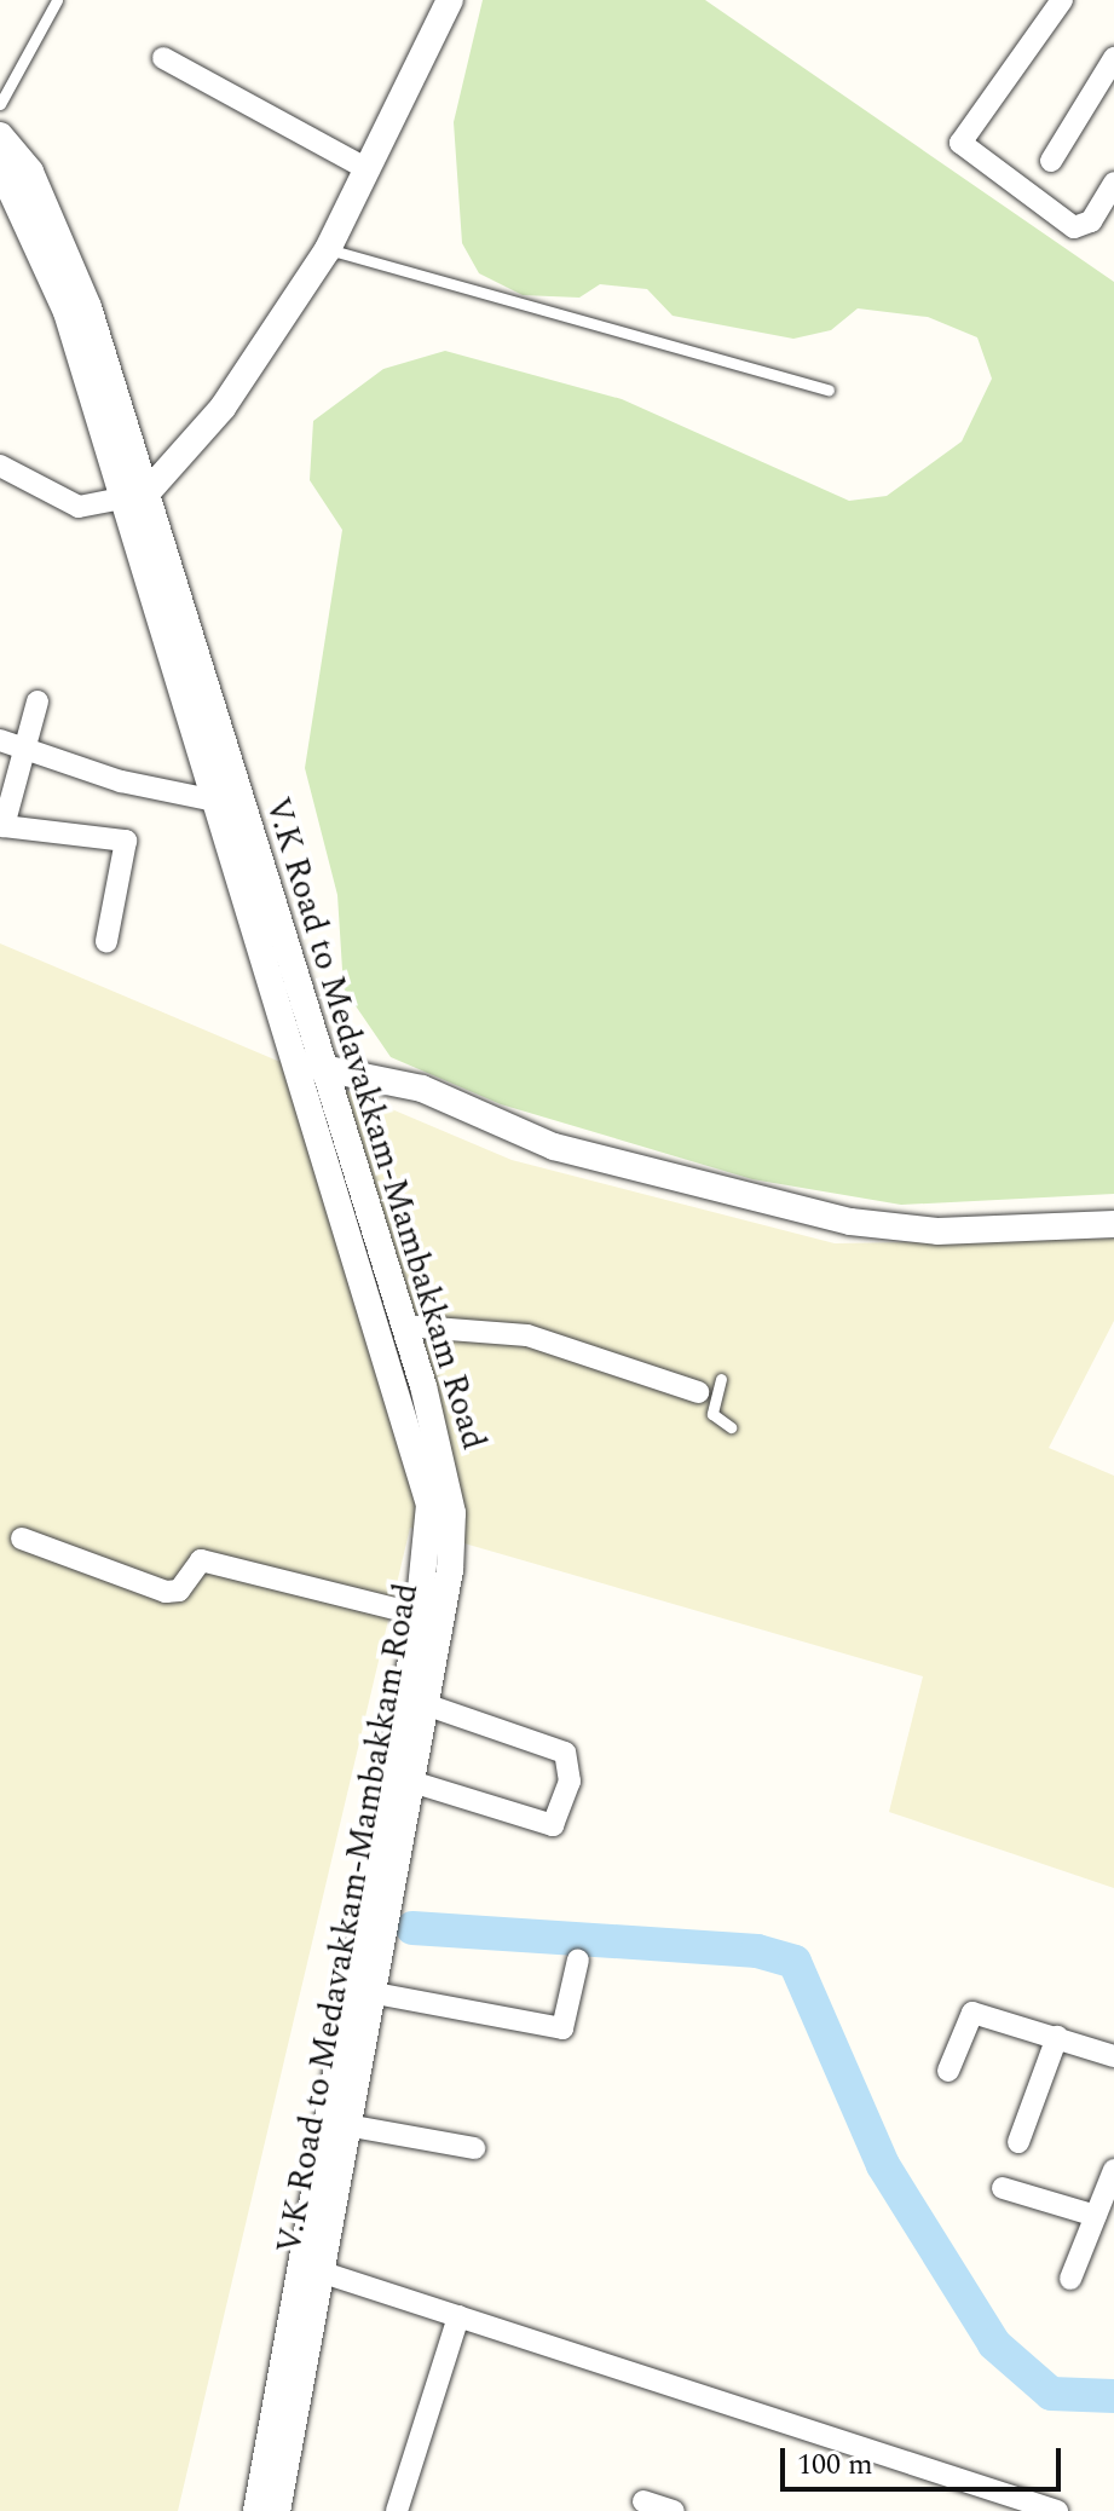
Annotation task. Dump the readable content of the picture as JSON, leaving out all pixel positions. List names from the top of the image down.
{
  "streets": {
    "street": ["V.K Road to Medavakkam-Mambakkam Road"]
  },
  "scale_bar": "100 m"
}
